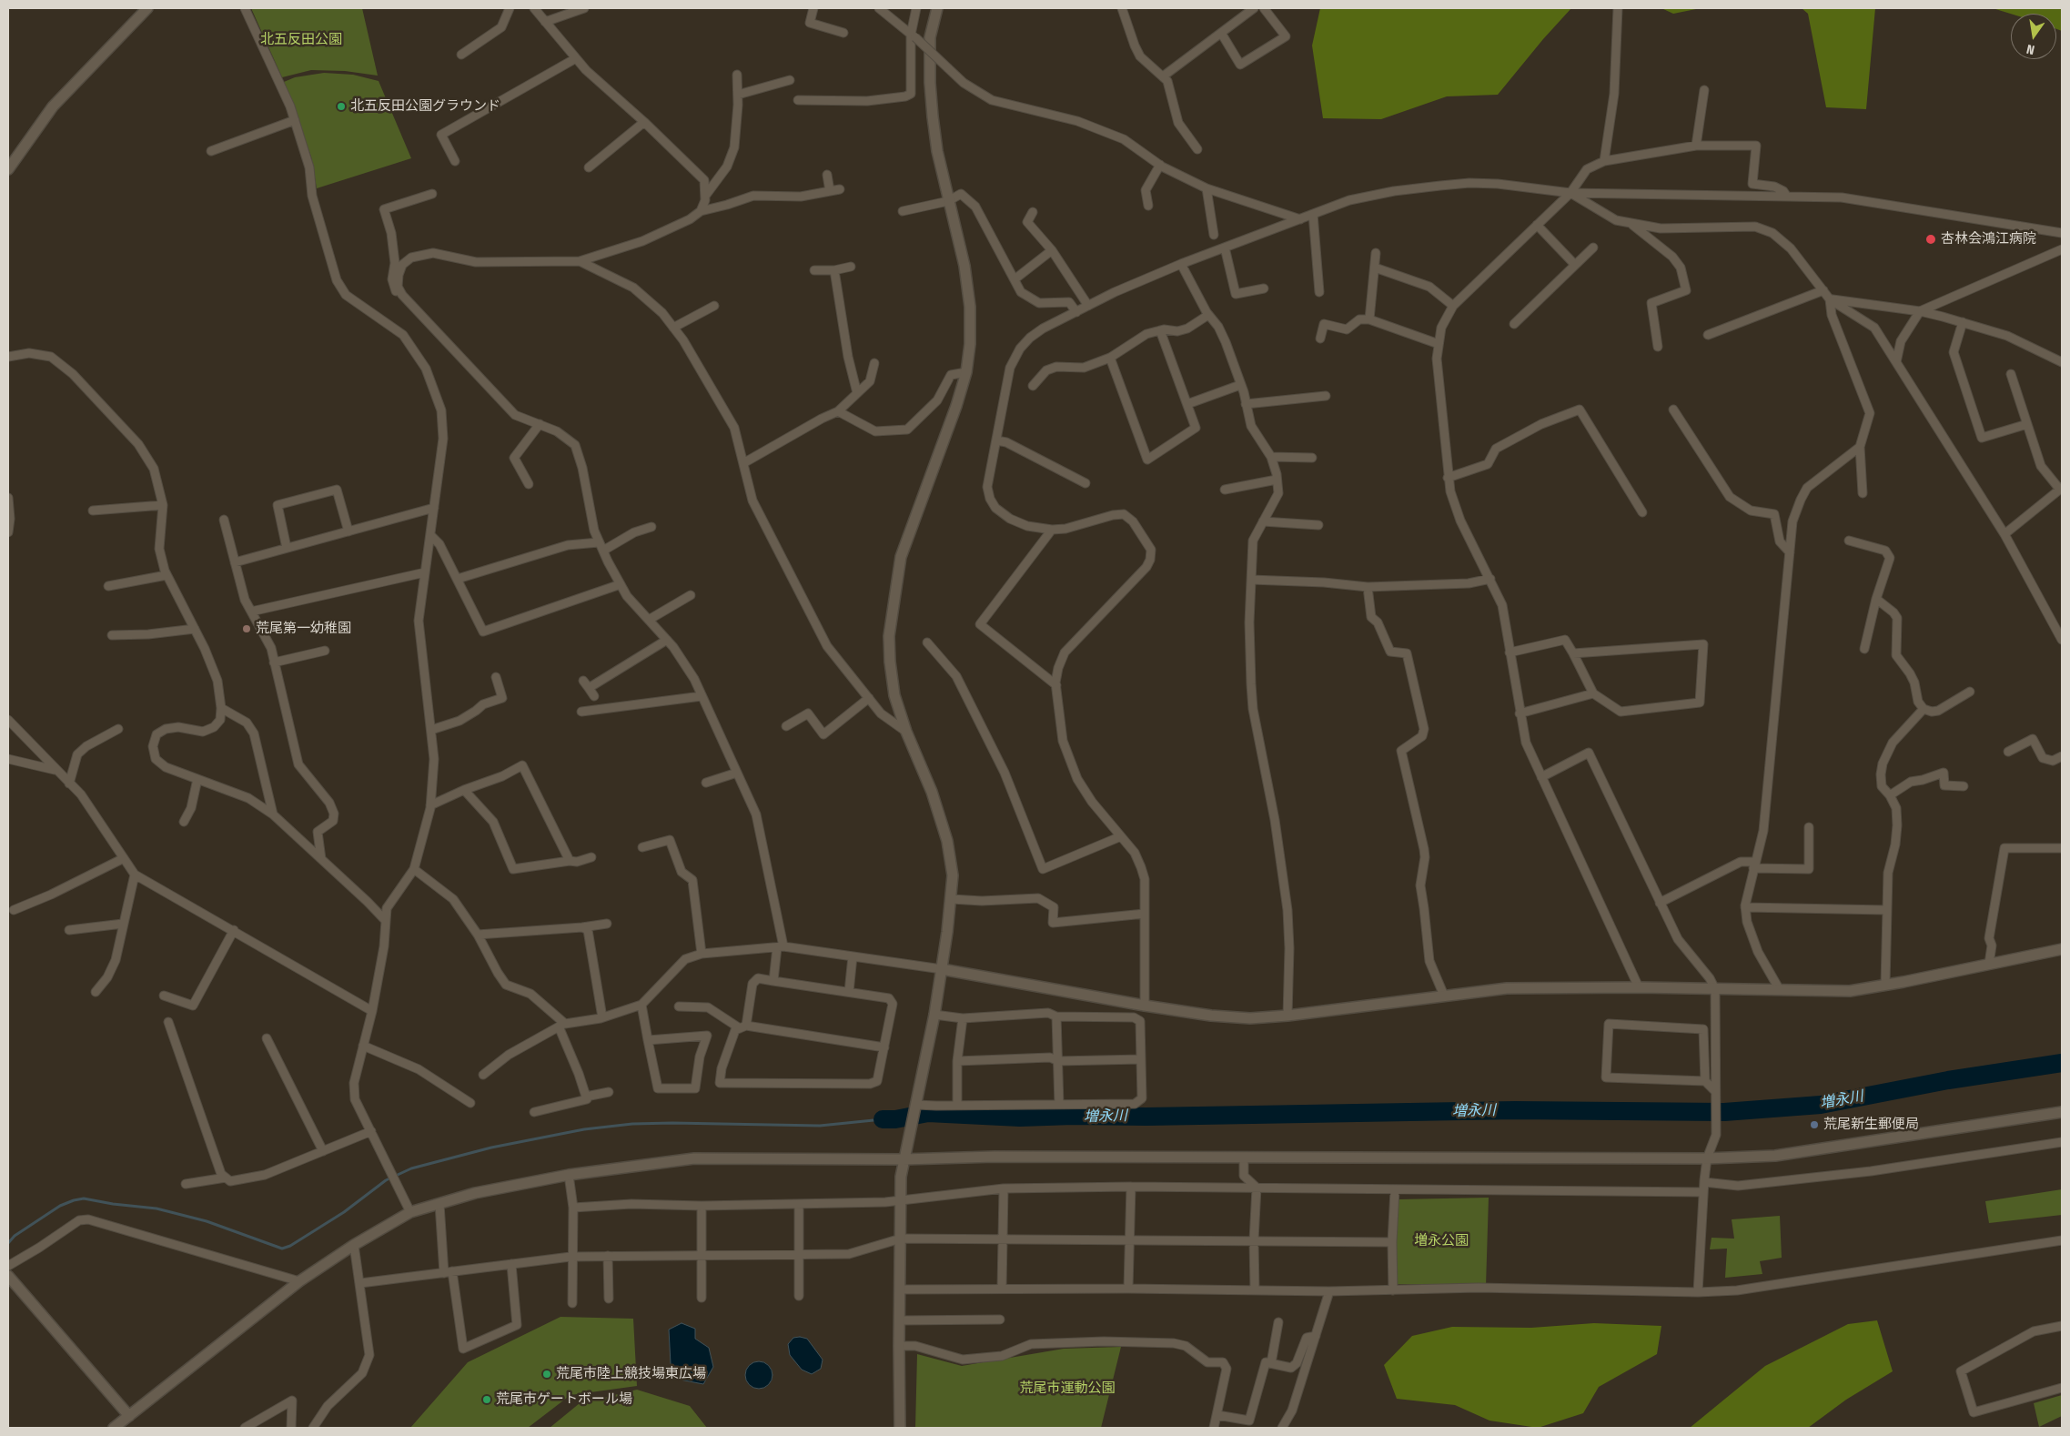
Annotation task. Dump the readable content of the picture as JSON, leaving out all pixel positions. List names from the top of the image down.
{
  "water": ["増永川"],
  "parks": ["北五反田公園", "増永公園", "荒尾市運動公園"],
  "places": [
    "北五反田公園グラウンド",
    "杏林会鴻江病院",
    "荒尾第一幼稚園",
    "荒尾新生郵便局",
    "荒尾市陸上競技場東広場",
    "荒尾市ゲートボール場"
  ],
  "north": "bottom"
}
